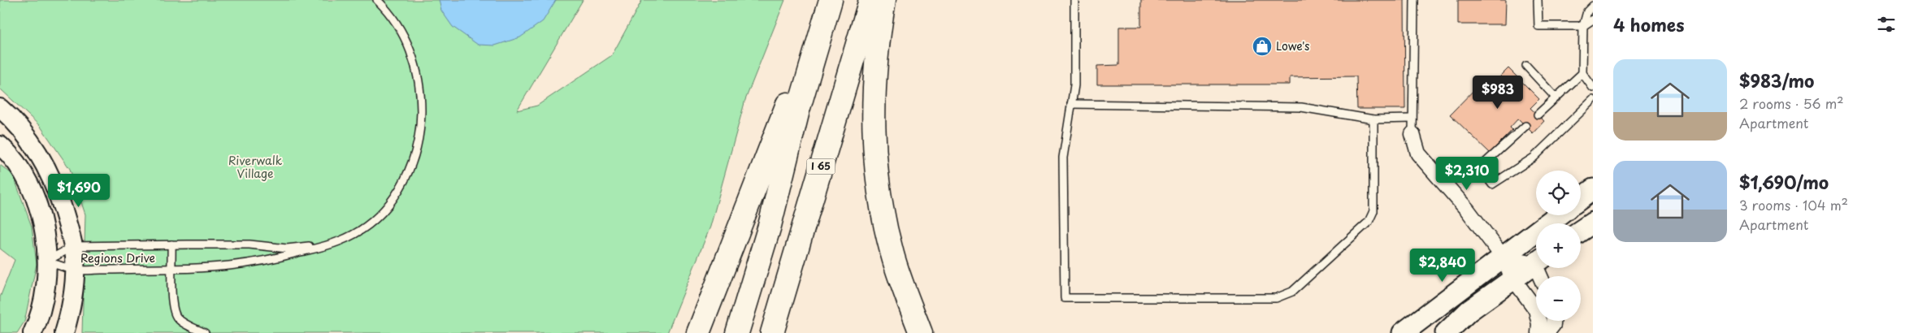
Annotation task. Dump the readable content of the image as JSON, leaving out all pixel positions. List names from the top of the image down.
{
  "streets": {
    "highway": ["I 65"],
    "lane": ["Regions Drive"]
  },
  "parks": ["Riverwalk Village"],
  "places": {
    "shop": ["Lowe's"]
  },
  "page": {
    "heading": "4 homes",
    "list": [
      {
        "name": "$983/mo",
        "note": "2 rooms · 56 m² · Apartment"
      },
      {
        "name": "$1,690/mo",
        "note": "3 rooms · 104 m² · Apartment"
      }
    ],
    "price": [
      "$983",
      "$2,310",
      "$1,690",
      "$2,840"
    ],
    "map_buttons": ["+", "−"]
  }
}
